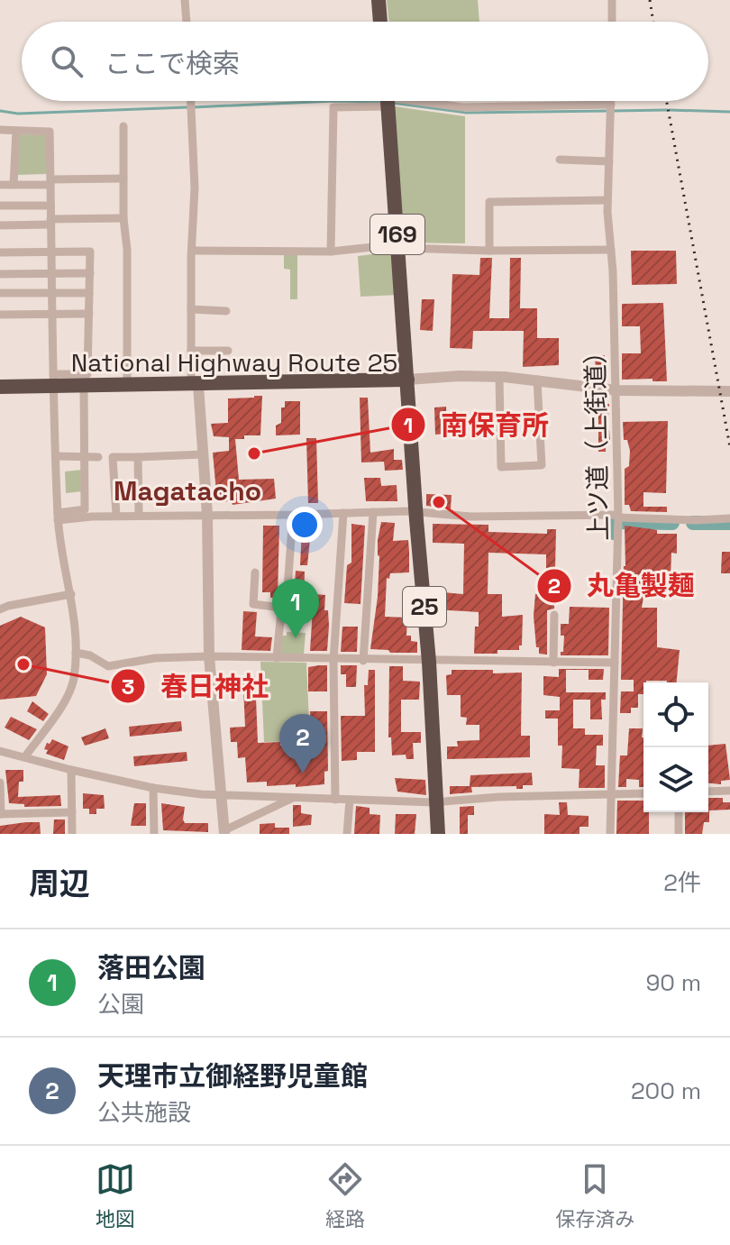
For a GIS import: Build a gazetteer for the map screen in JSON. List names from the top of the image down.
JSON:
{
  "streets": {
    "highway": ["169", "National Highway Route 25", "25"],
    "street": ["上ツ道（上街道）"]
  },
  "crossings": [
    ["169", "National Highway Route 25"]
  ],
  "districts": ["Magatacho"],
  "places": ["南保育所", "丸亀製麺", "春日神社"],
  "page": {
    "search": "ここで検索",
    "pins": ["1", "2"],
    "heading": ["周辺", "2件"],
    "list": [
      {
        "mark": "1",
        "name": "落田公園",
        "note": "公園",
        "value": "90 m"
      },
      {
        "mark": "2",
        "name": "天理市立御経野児童館",
        "note": "公共施設",
        "value": "200 m"
      }
    ],
    "nav": ["地図", "経路", "保存済み"]
  }
}
